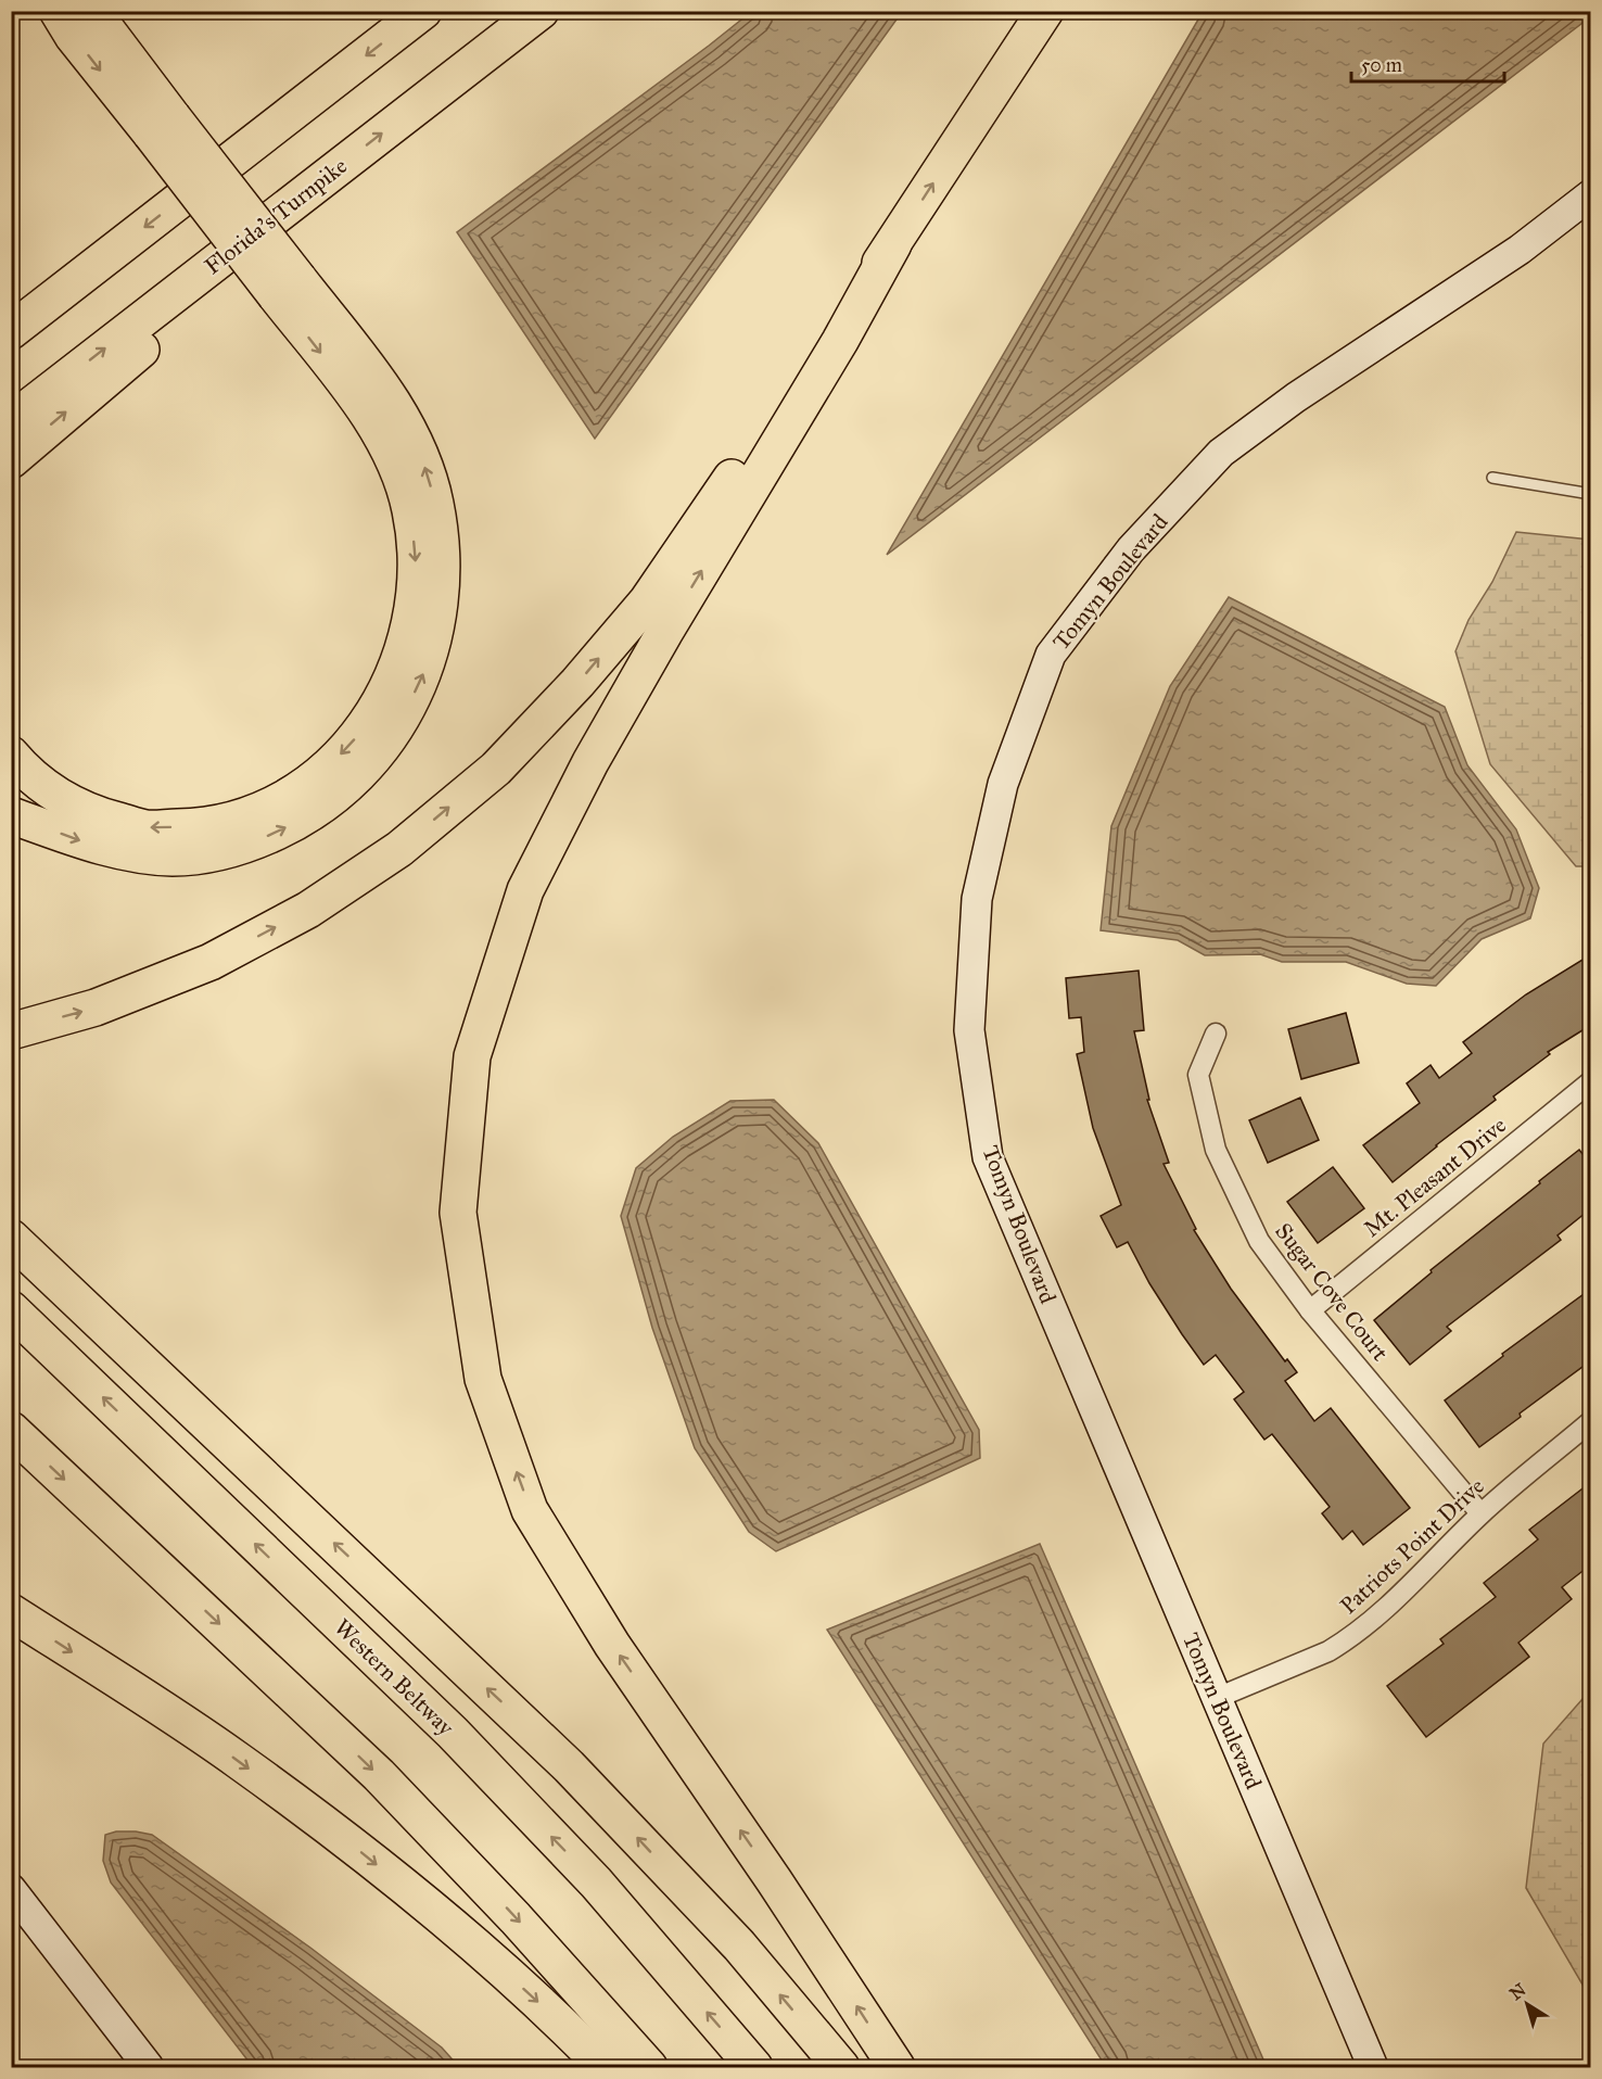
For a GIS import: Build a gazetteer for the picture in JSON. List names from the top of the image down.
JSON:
{
  "streets": {
    "highway": ["Florida's Turnpike", "Western Beltway"],
    "street": [
      "Tomyn Boulevard",
      "Mt. Pleasant Drive",
      "Sugar Cove Court",
      "Patriots Point Drive"
    ]
  },
  "crossings": [
    ["Tomyn Boulevard", "Patriots Point Drive"],
    ["Mt. Pleasant Drive", "Sugar Cove Court"],
    ["Sugar Cove Court", "Patriots Point Drive"]
  ],
  "scale_bar": "50 m",
  "north": "top left"
}
